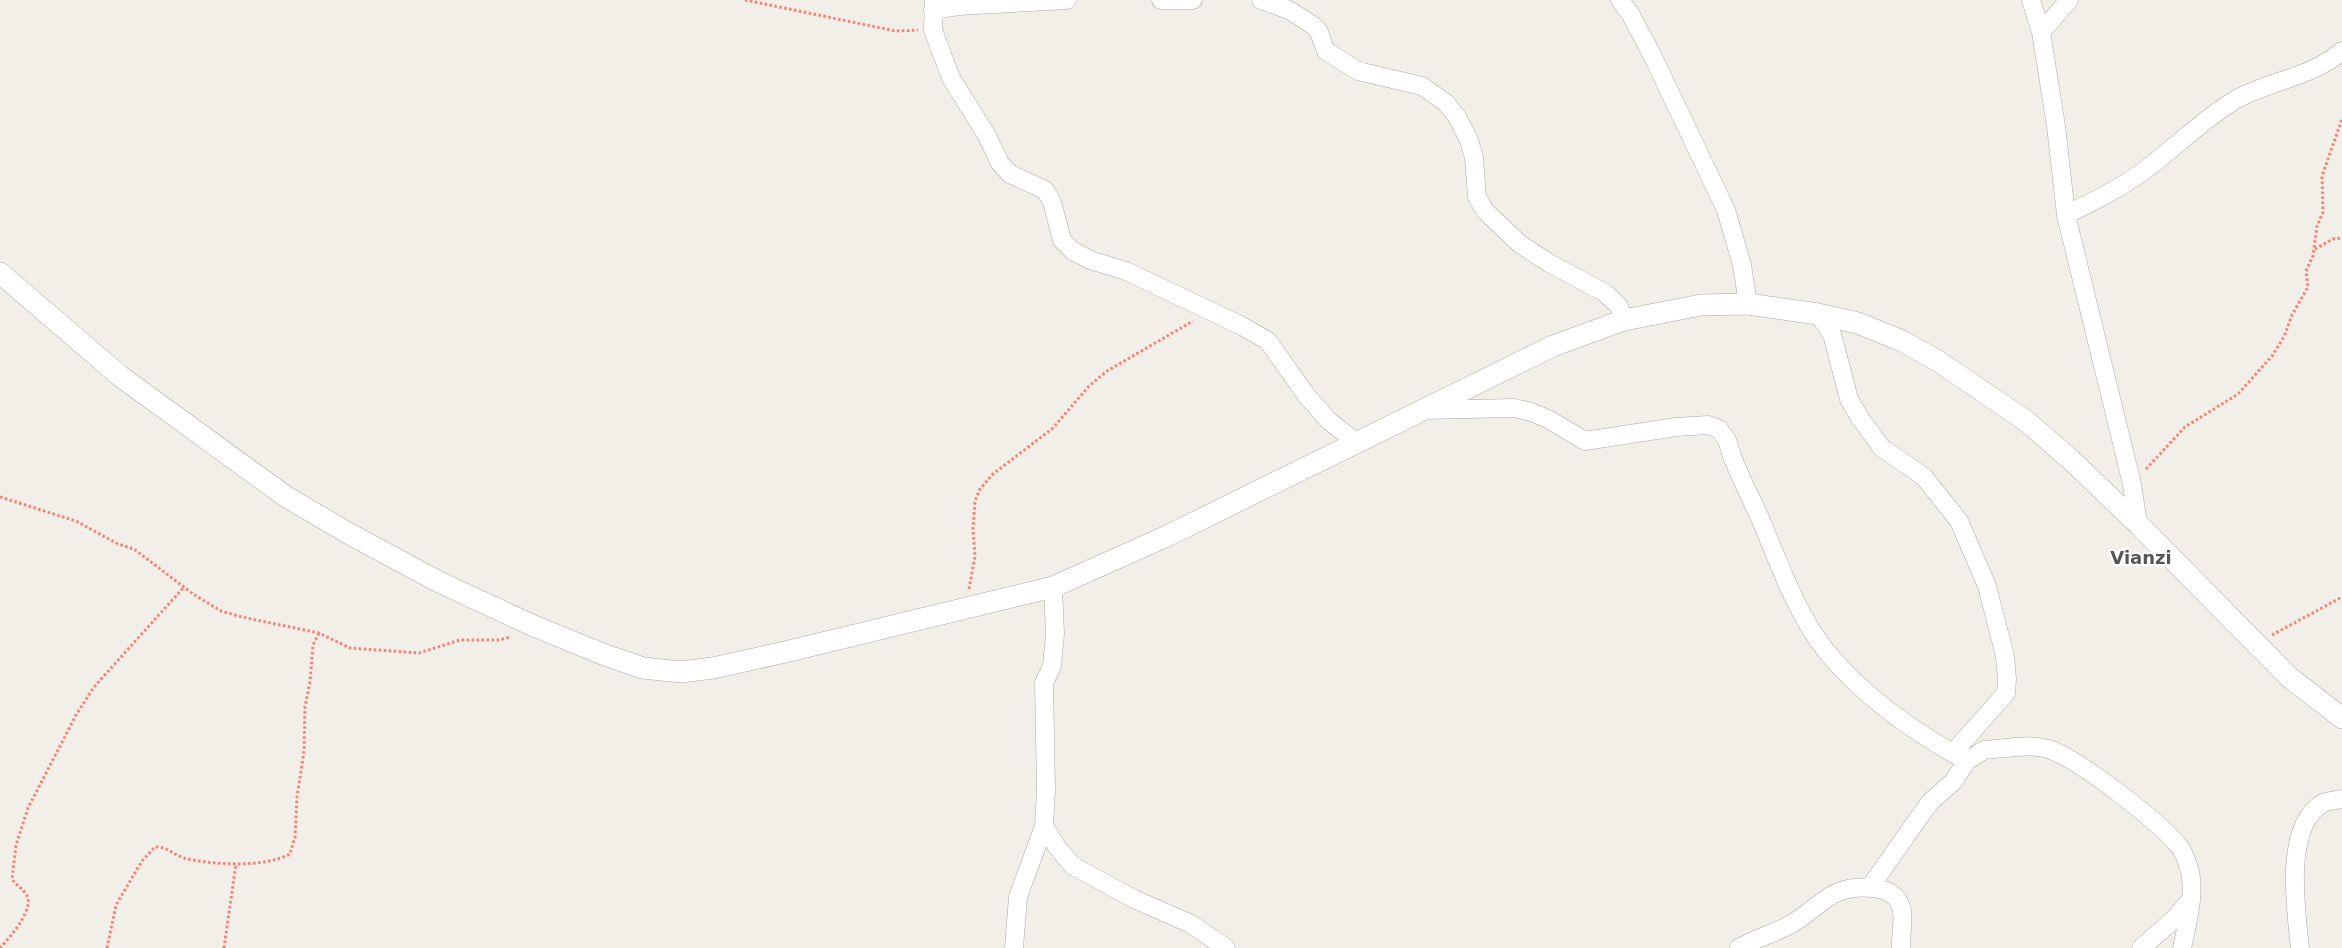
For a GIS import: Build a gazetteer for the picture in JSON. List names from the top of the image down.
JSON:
{
  "districts": ["Vianzi"]
}
